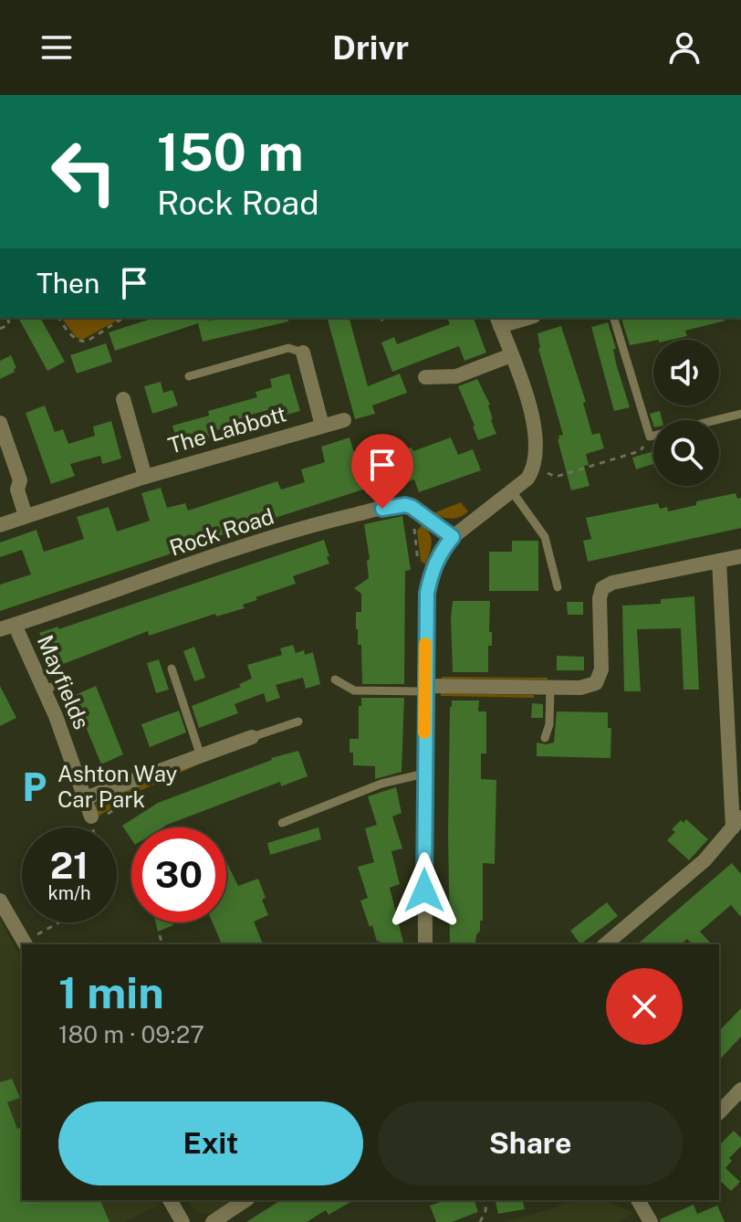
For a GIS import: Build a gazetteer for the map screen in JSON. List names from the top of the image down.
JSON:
{
  "streets": {
    "street": ["The Labbott", "Rock Road", "Mayfields"]
  },
  "crossings": [
    ["Rock Road", "Mayfields"]
  ],
  "places": {
    "parking": ["Ashton Way Car Park"]
  },
  "page": {
    "header": "Drivr",
    "turn": ["150 m", "Rock Road"],
    "then": "Then",
    "speed": "21 km/h",
    "limit": "30",
    "heading": ["1 min", "180 m · 09:27"],
    "buttons": ["Exit", "Share"]
  }
}
